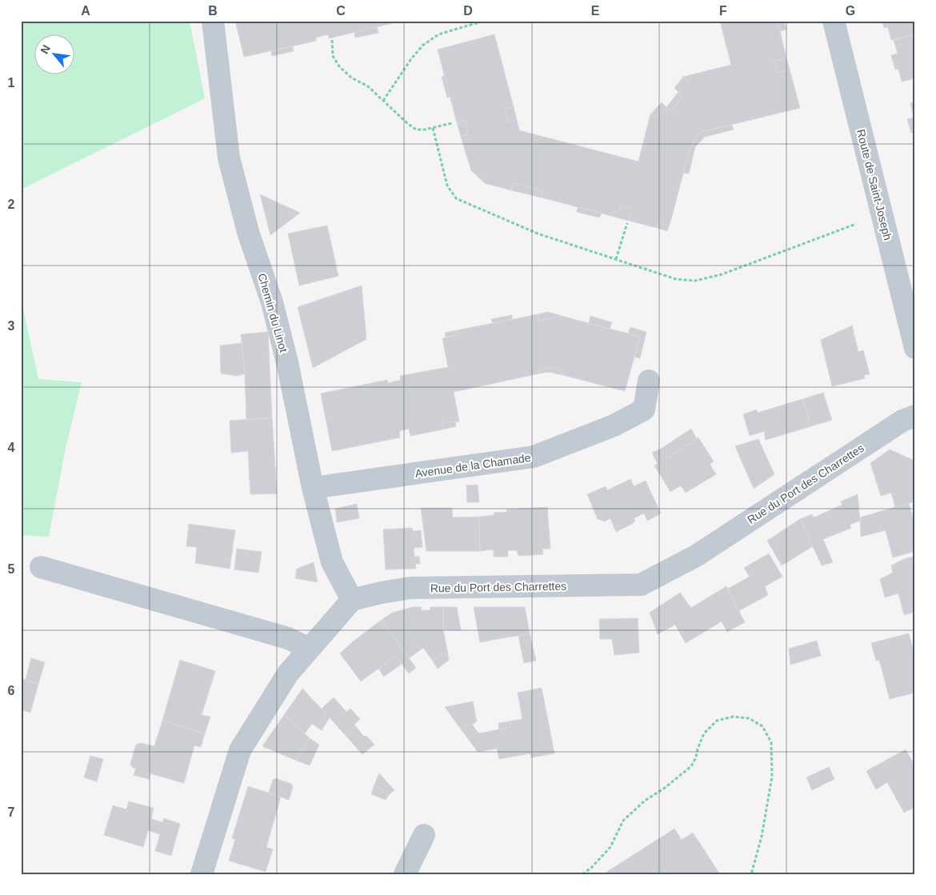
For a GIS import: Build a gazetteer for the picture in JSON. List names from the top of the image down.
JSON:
{
  "streets": {
    "street": [
      "Route de Saint-Joseph",
      "Chemin du Linot",
      "Avenue de la Chamade",
      "Rue du Port des Charrettes"
    ]
  },
  "crossings": [
    ["Chemin du Linot", "Avenue de la Chamade"],
    ["Chemin du Linot", "Rue du Port des Charrettes"]
  ],
  "north": "top left",
  "grid": {
    "columns": [
      "A",
      "B",
      "C",
      "D",
      "E",
      "F",
      "G"
    ],
    "rows": [
      "1",
      "2",
      "3",
      "4",
      "5",
      "6",
      "7"
    ]
  }
}
